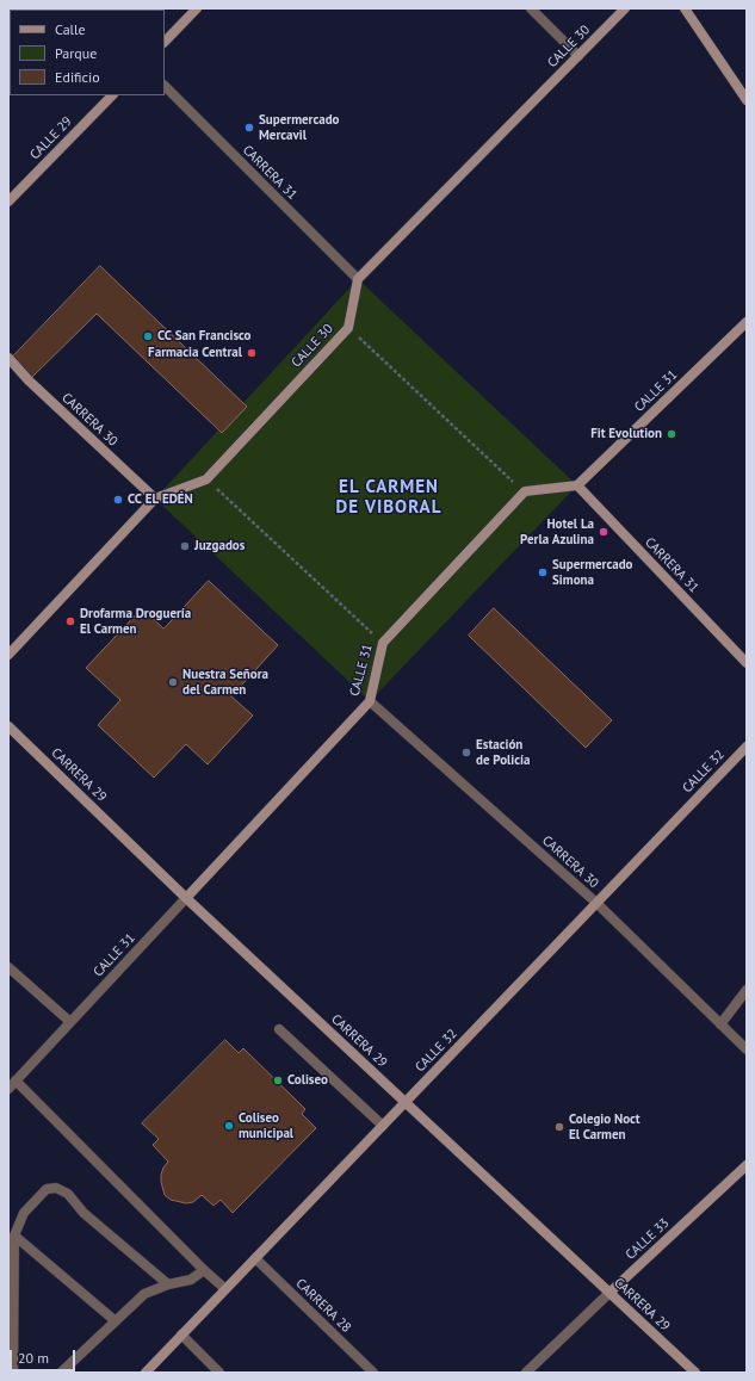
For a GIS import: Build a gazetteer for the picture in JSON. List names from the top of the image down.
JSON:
{
  "streets": {
    "main road": [
      "CALLE 30",
      "CALLE 29",
      "CARRERA 31",
      "CALLE 31",
      "CARRERA 30",
      "CALLE 32",
      "CARRERA 29",
      "CALLE 33"
    ],
    "street": ["CARRERA 28"]
  },
  "crossings": [
    ["CALLE 30", "CARRERA 31"],
    ["CALLE 30", "CARRERA 30"],
    ["CARRERA 31", "CALLE 31"],
    ["CALLE 31", "CARRERA 30"],
    ["CALLE 31", "CARRERA 29"],
    ["CARRERA 30", "CALLE 32"],
    ["CALLE 32", "CARRERA 29"],
    ["CALLE 32", "CARRERA 28"],
    ["CARRERA 29", "CALLE 33"]
  ],
  "districts": ["EL CARMEN DE VIBORAL"],
  "places": [
    "Supermercado Mercavil",
    "CC San Francisco",
    "Farmacia Central",
    "Fit Evolution",
    "CC EL EDÉN",
    "Hotel La Perla Azulina",
    "Juzgados",
    "Supermercado Simona",
    "Drofarma Droguería El Carmen",
    "Nuestra Señora del Carmen",
    "Estación de Policía",
    "Coliseo",
    "Coliseo municipal",
    "Colegio Noct El Carmen"
  ],
  "legend": ["Calle", "Parque", "Edificio"],
  "scale_bar": "20 m"
}
